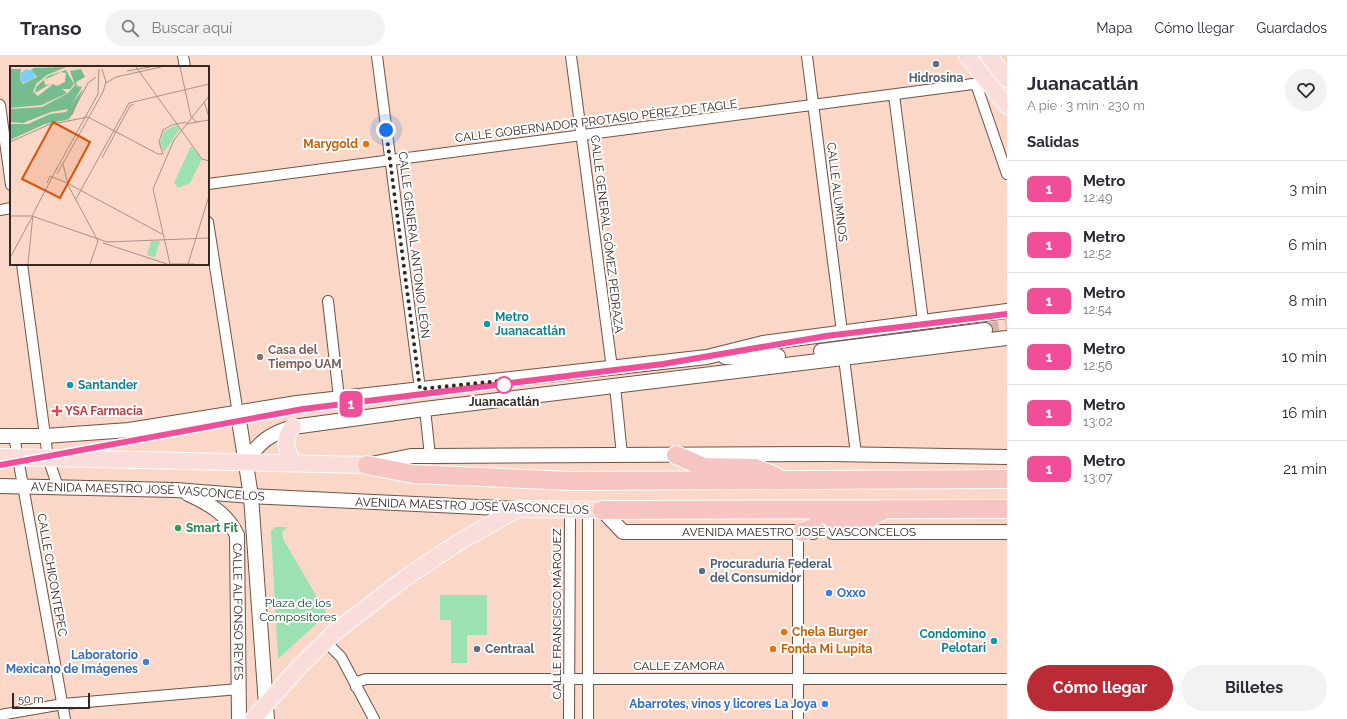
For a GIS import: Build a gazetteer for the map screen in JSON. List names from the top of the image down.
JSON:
{
  "streets": {
    "main road": ["AVENIDA MAESTRO JOSÉ VASCONCELOS", "CALLE ALFONSO REYES"],
    "street": [
      "CALLE GOBERNADOR PROTASIO PÉREZ DE TAGLE",
      "CALLE ALUMNOS",
      "CALLE GENERAL GÓMEZ PEDRAZA",
      "CALLE GENERAL ANTONIO LEÓN",
      "CALLE CHICONTEPEC",
      "CALLE FRANCISCO MÁRQUEZ",
      "CALLE ZAMORA"
    ]
  },
  "crossings": [
    ["CALLE GOBERNADOR PROTASIO PÉREZ DE TAGLE", "CALLE ALUMNOS"],
    ["CALLE GOBERNADOR PROTASIO PÉREZ DE TAGLE", "CALLE GENERAL GÓMEZ PEDRAZA"],
    ["CALLE GOBERNADOR PROTASIO PÉREZ DE TAGLE", "CALLE GENERAL ANTONIO LEÓN"],
    ["AVENIDA MAESTRO JOSÉ VASCONCELOS", "CALLE CHICONTEPEC"],
    ["AVENIDA MAESTRO JOSÉ VASCONCELOS", "CALLE ALFONSO REYES"],
    ["AVENIDA MAESTRO JOSÉ VASCONCELOS", "CALLE FRANCISCO MÁRQUEZ"],
    ["CALLE FRANCISCO MÁRQUEZ", "CALLE ZAMORA"]
  ],
  "parks": ["Plaza de los Compositores"],
  "places": {
    "other": [
      "Hidrosina",
      "Marygold",
      "Metro Juanacatlán",
      "Casa del Tiempo UAM",
      "Santander",
      "Juanacatlán",
      "Smart Fit",
      "Procuraduría Federal del Consumidor",
      "Oxxo",
      "Chela Burger",
      "Condomino Pelotari",
      "Centraal",
      "Fonda Mi Lupita",
      "Laboratorio Mexicano de Imágenes",
      "Abarrotes, vinos y licores La Joya"
    ],
    "health": ["YSA Farmacia"]
  },
  "lines": ["metro line 1"],
  "scale_bar": "50 m",
  "page": {
    "header": "Transo",
    "search": "Buscar aquí",
    "nav": ["Mapa", "Cómo llegar", "Guardados"],
    "on_map": "1",
    "heading": [
      ["Juanacatlán", "A pie · 3 min · 230 m"],
      "Salidas"
    ],
    "list": [
      {
        "mark": "1",
        "name": "Metro",
        "note": "12:49",
        "value": "3 min"
      },
      {
        "mark": "1",
        "name": "Metro",
        "note": "12:52",
        "value": "6 min"
      },
      {
        "mark": "1",
        "name": "Metro",
        "note": "12:54",
        "value": "8 min"
      },
      {
        "mark": "1",
        "name": "Metro",
        "note": "12:56",
        "value": "10 min"
      },
      {
        "mark": "1",
        "name": "Metro",
        "note": "13:02",
        "value": "16 min"
      },
      {
        "mark": "1",
        "name": "Metro",
        "note": "13:07",
        "value": "21 min"
      }
    ],
    "buttons": ["Cómo llegar", "Billetes"],
    "scale": "50 m"
  }
}
